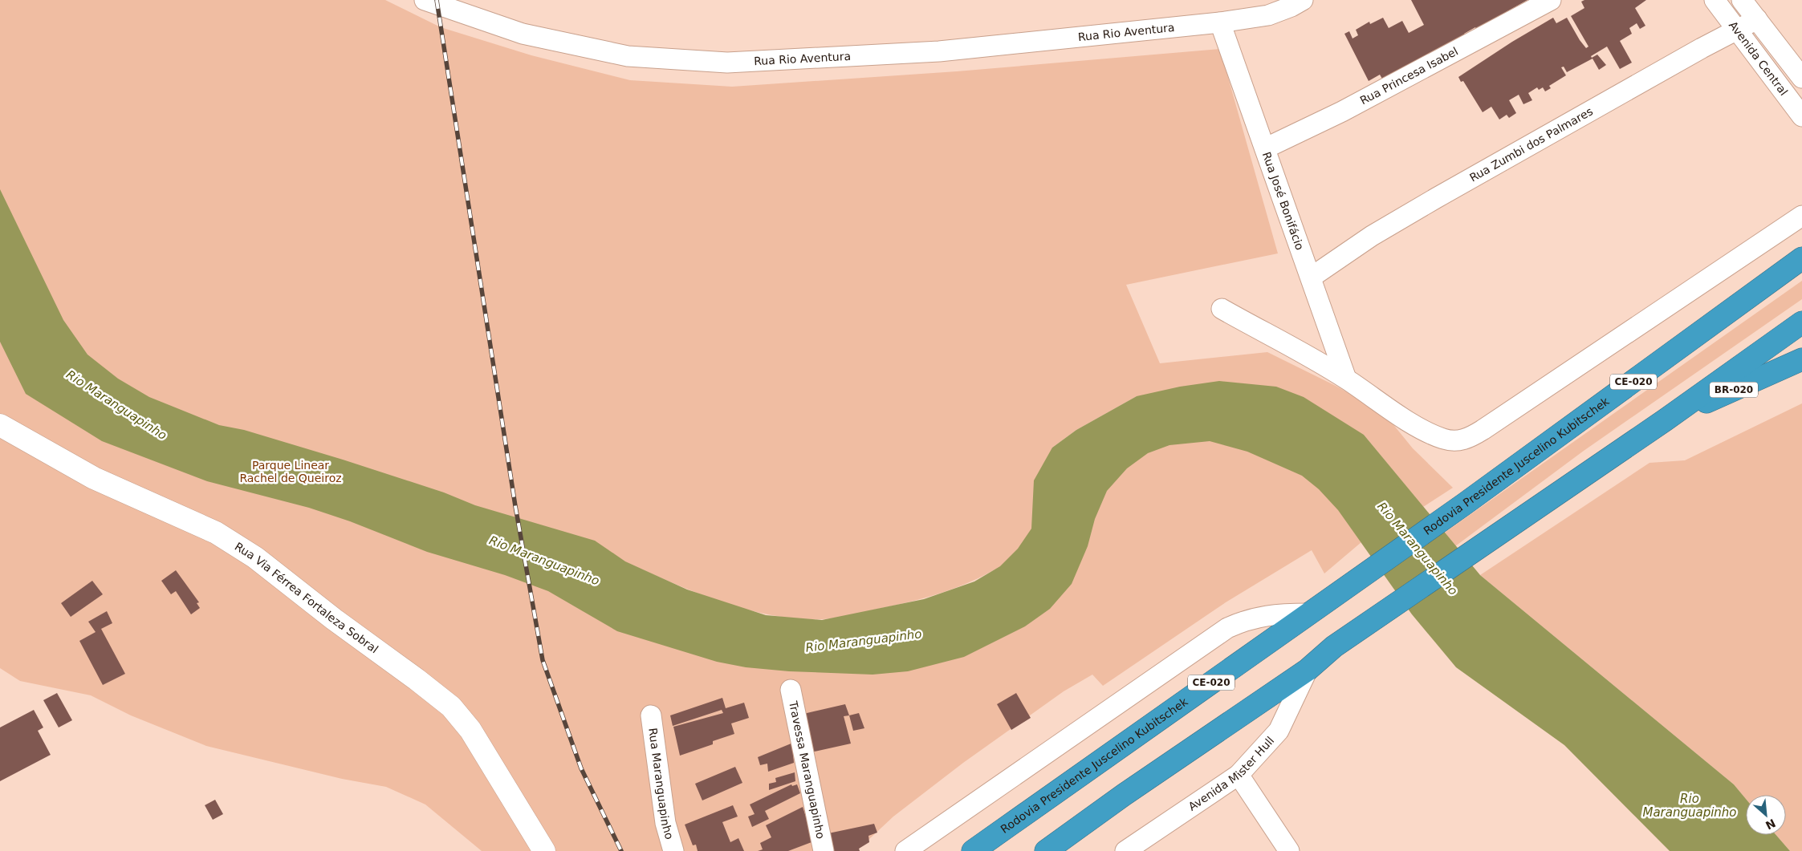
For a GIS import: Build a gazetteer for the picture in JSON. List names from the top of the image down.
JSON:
{
  "streets": {
    "highway": ["CE-020", "BR-020", "Rodovia Presidente Juscelino Kubitschek"],
    "main road": ["Rua Via Férrea Fortaleza Sobral"],
    "street": [
      "Rua Rio Aventura",
      "Avenida Central",
      "Rua Princesa Isabel",
      "Rua Zumbi dos Palmares",
      "Rua José Bonifácio",
      "Travessa Maranguapinho",
      "Avenida Mister Hull",
      "Rua Maranguapinho"
    ]
  },
  "crossings": [
    ["Rua Rio Aventura", "Rua José Bonifácio"],
    ["Avenida Central", "Rua Zumbi dos Palmares"],
    ["Rua Princesa Isabel", "Rua José Bonifácio"],
    ["Rua Zumbi dos Palmares", "Rua José Bonifácio"]
  ],
  "water": ["Rio Maranguapinho"],
  "parks": ["Parque Linear Rachel de Queiroz"],
  "north": "bottom right"
}
